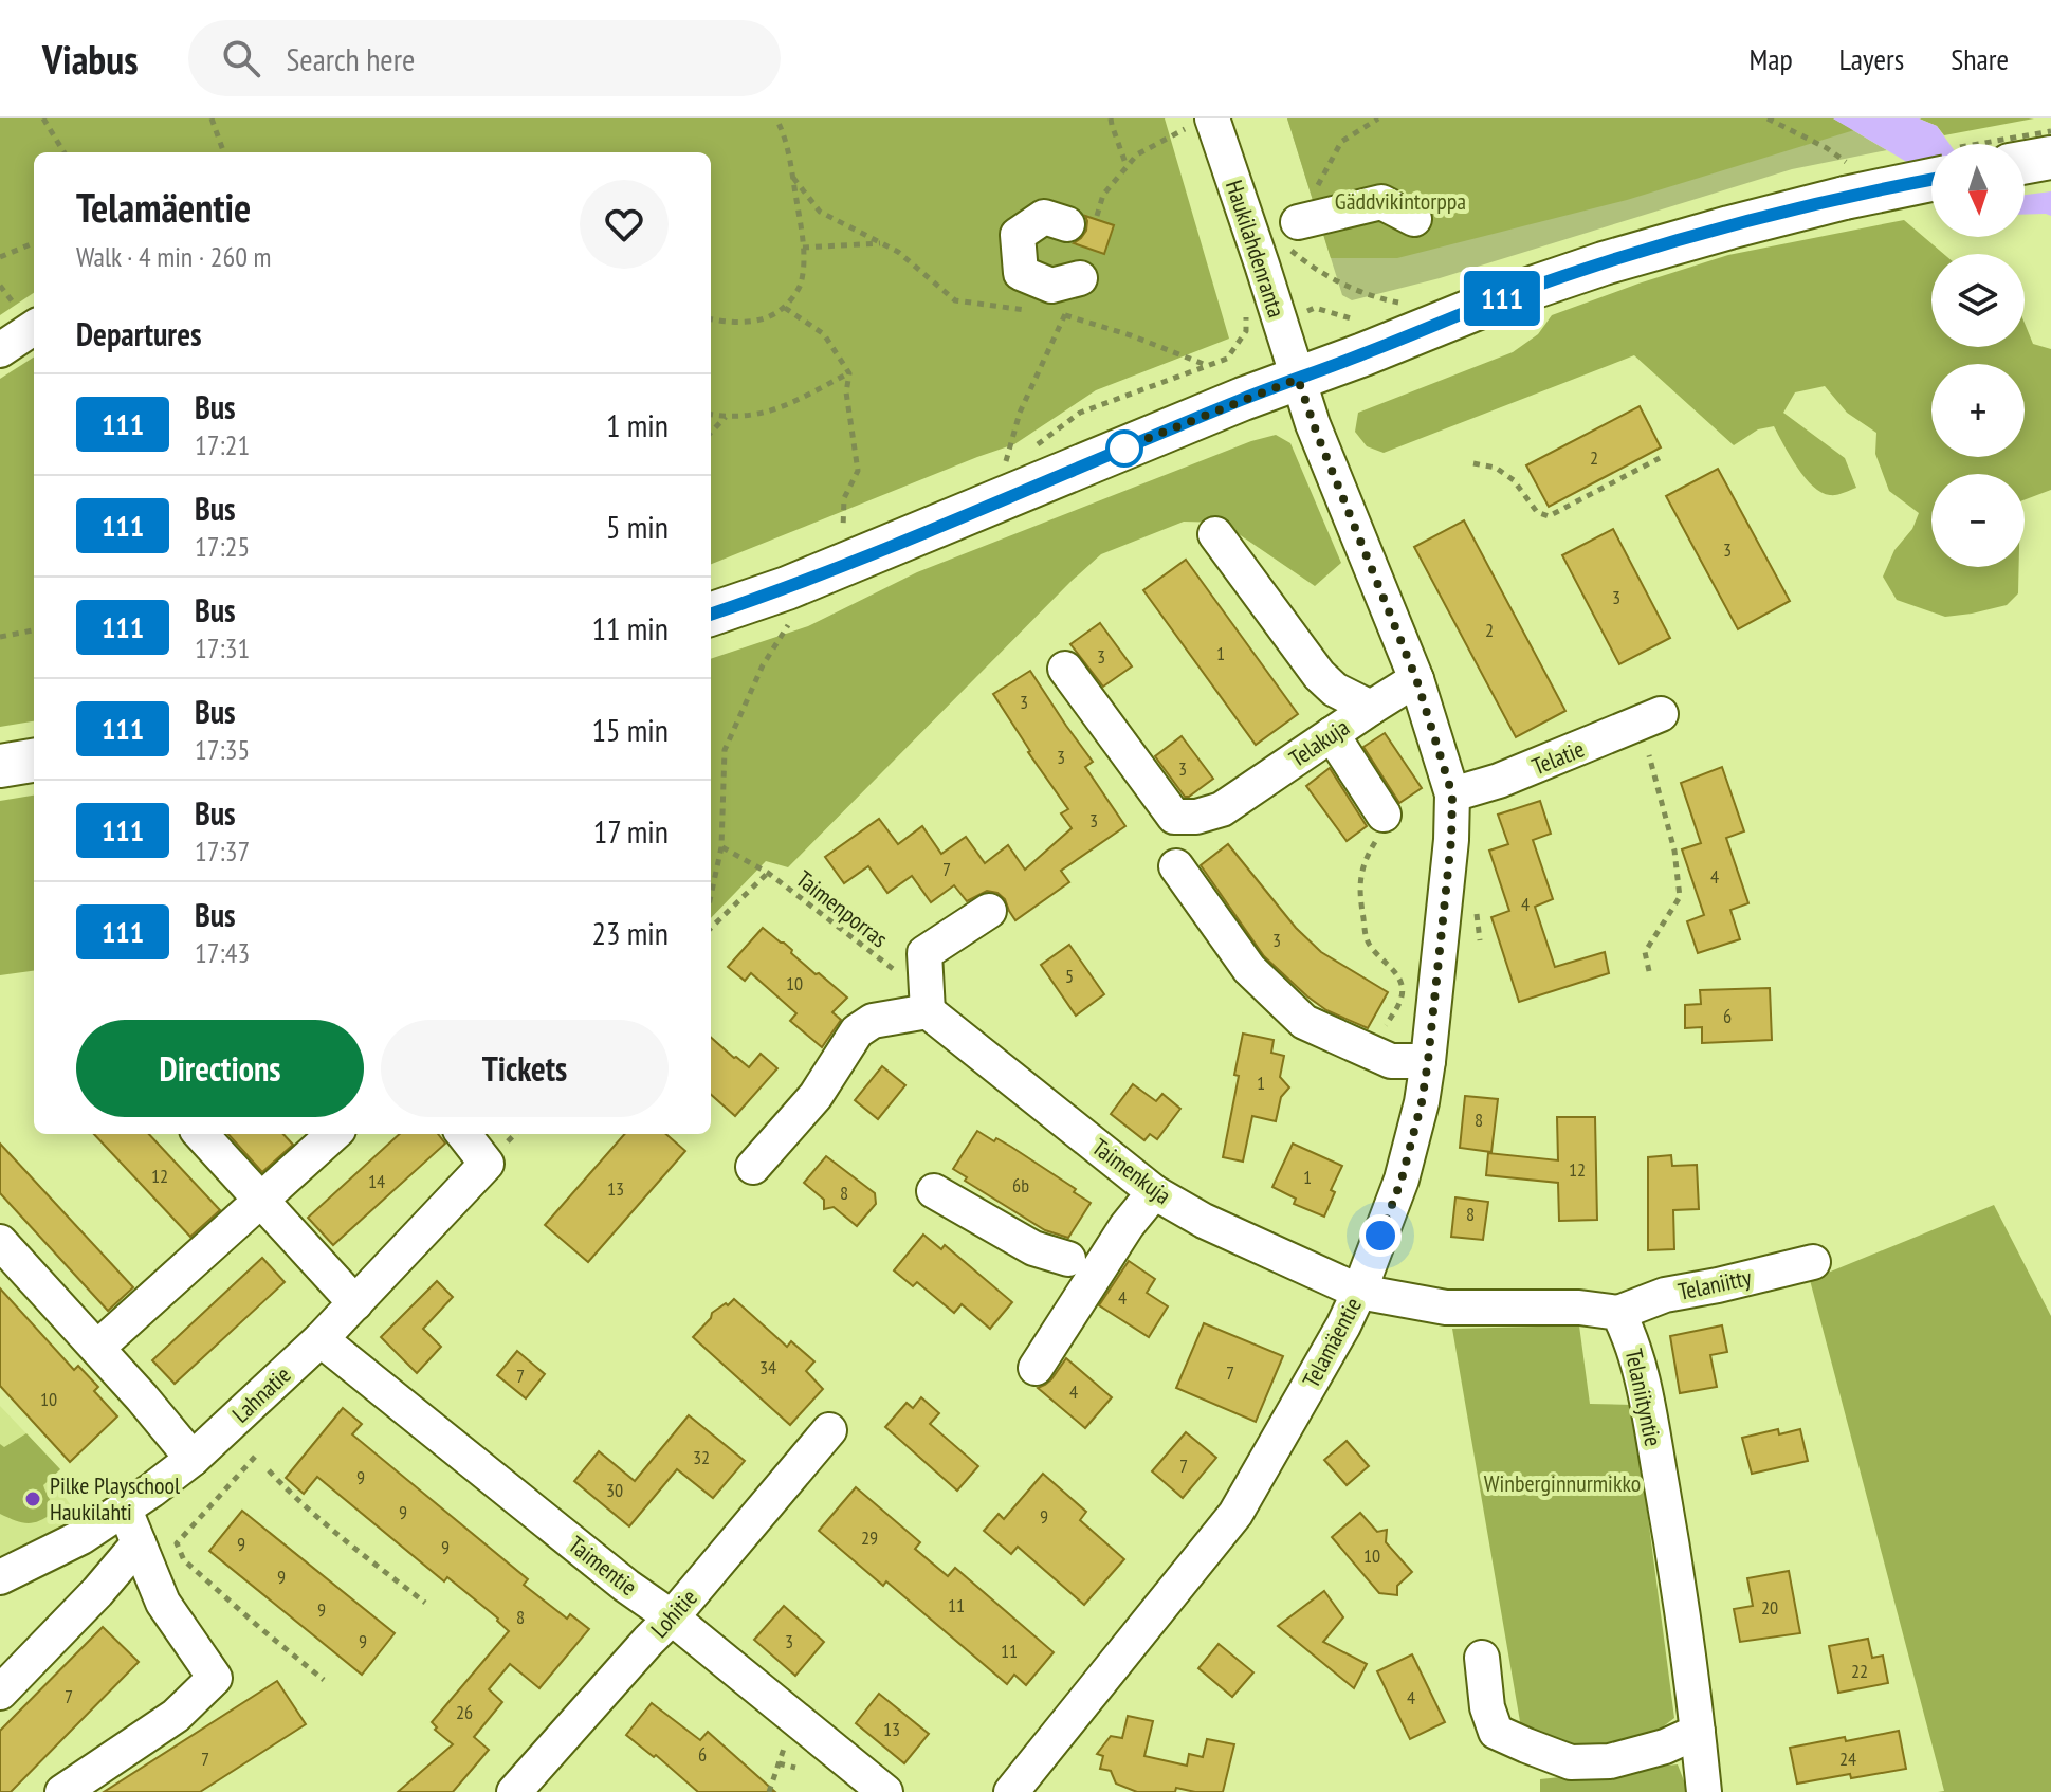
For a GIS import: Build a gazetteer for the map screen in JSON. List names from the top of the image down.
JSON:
{
  "streets": {
    "street": [
      "Haukilahdenranta",
      "Telakuja",
      "Telatie",
      "Taimenkuja",
      "Telaniitty",
      "Telamäentie",
      "Lahnatie",
      "Telaniityntie",
      "Taimentie",
      "Lohitie"
    ],
    "path": ["Taimenporras"]
  },
  "crossings": [
    ["Haukilahdenranta", "Telamäentie"],
    ["Telakuja", "Telamäentie"],
    ["Telatie", "Telamäentie"],
    ["Taimenporras", "Taimenkuja"],
    ["Taimenkuja", "Telamäentie"],
    ["Telaniitty", "Telaniityntie"],
    ["Lahnatie", "Taimentie"],
    ["Taimentie", "Lohitie"]
  ],
  "parks": ["Gäddvikintorppa", "Winberginnurmikko"],
  "places": ["Pilke Playschool Haukilahti"],
  "lines": ["bus line 111"],
  "house_numbers": [
    "2",
    "3",
    "3",
    "2",
    "1",
    "3",
    "3",
    "3",
    "3",
    "3",
    "7",
    "4",
    "4",
    "3",
    "5",
    "10",
    "6",
    "1",
    "8",
    "12",
    "12",
    "1",
    "14",
    "6b",
    "13",
    "8",
    "8",
    "4",
    "34",
    "7",
    "7",
    "4",
    "10",
    "32",
    "7",
    "9",
    "30",
    "9",
    "9",
    "29",
    "9",
    "9",
    "10",
    "9",
    "11",
    "20",
    "9",
    "8",
    "9",
    "3",
    "11",
    "22",
    "7",
    "4",
    "26",
    "13",
    "6",
    "7",
    "24"
  ],
  "north": "bottom",
  "page": {
    "header": "Viabus",
    "search": "Search here",
    "nav": ["Map", "Layers", "Share"],
    "on_map": "111",
    "map_buttons": ["+", "−"],
    "heading": [
      ["Telamäentie", "Walk · 4 min · 260 m"],
      "Departures"
    ],
    "list": [
      {
        "mark": "111",
        "name": "Bus",
        "note": "17:21",
        "value": "1 min"
      },
      {
        "mark": "111",
        "name": "Bus",
        "note": "17:25",
        "value": "5 min"
      },
      {
        "mark": "111",
        "name": "Bus",
        "note": "17:31",
        "value": "11 min"
      },
      {
        "mark": "111",
        "name": "Bus",
        "note": "17:35",
        "value": "15 min"
      },
      {
        "mark": "111",
        "name": "Bus",
        "note": "17:37",
        "value": "17 min"
      },
      {
        "mark": "111",
        "name": "Bus",
        "note": "17:43",
        "value": "23 min"
      }
    ],
    "buttons": ["Directions", "Tickets"]
  }
}
